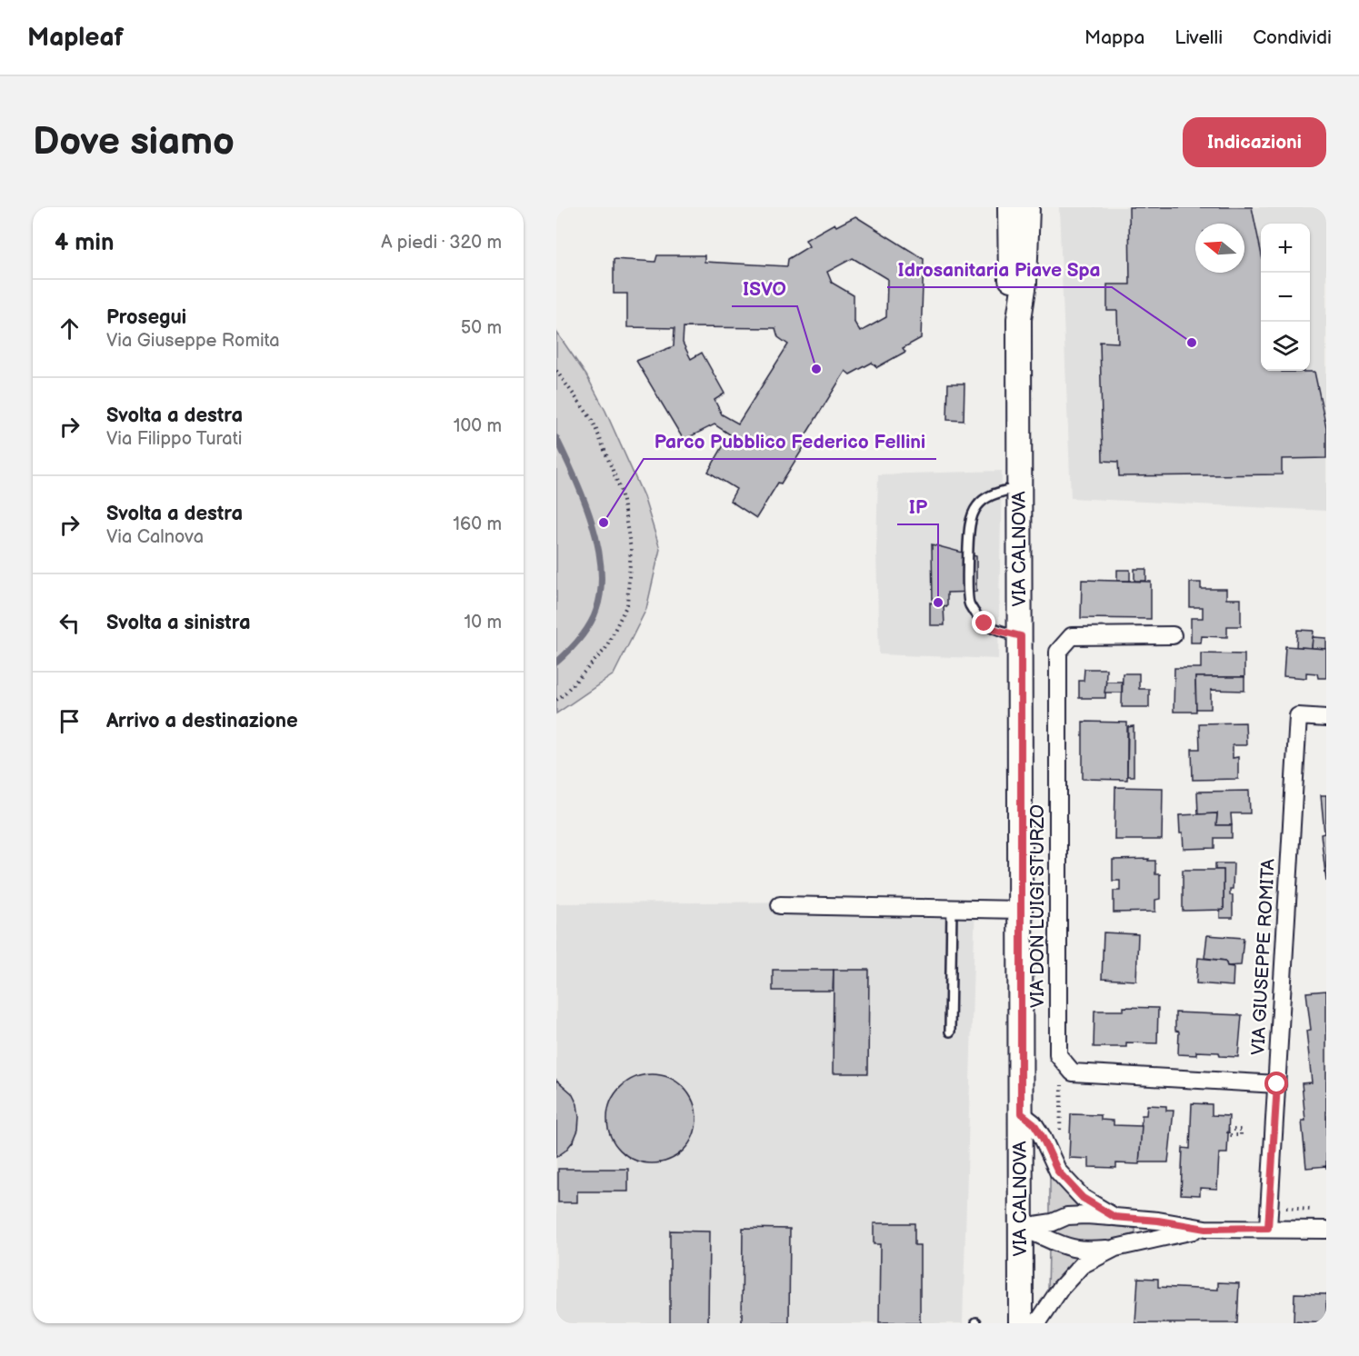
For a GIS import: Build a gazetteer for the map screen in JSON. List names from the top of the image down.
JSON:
{
  "streets": {
    "main road": ["VIA CALNOVA"],
    "street": ["VIA DON LUIGI STURZO", "VIA GIUSEPPE ROMITA"]
  },
  "crossings": [
    ["VIA DON LUIGI STURZO", "VIA GIUSEPPE ROMITA"]
  ],
  "places": [
    "Idrosanitaria Piave Spa",
    "ISVO",
    "Parco Pubblico Federico Fellini",
    "IP"
  ],
  "north": "left",
  "page": {
    "header": "Mapleaf",
    "nav": ["Mappa", "Livelli", "Condividi"],
    "buttons": "Indicazioni",
    "title": "Dove siamo",
    "heading": ["4 min", "A piedi · 320 m"],
    "map_buttons": ["+", "−"],
    "list": [
      ["Prosegui", "Via Giuseppe Romita", "50 m"],
      ["Svolta a destra", "Via Filippo Turati", "100 m"],
      ["Svolta a destra", "Via Calnova", "160 m"],
      ["Svolta a sinistra", "10 m"],
      "Arrivo a destinazione"
    ]
  }
}
